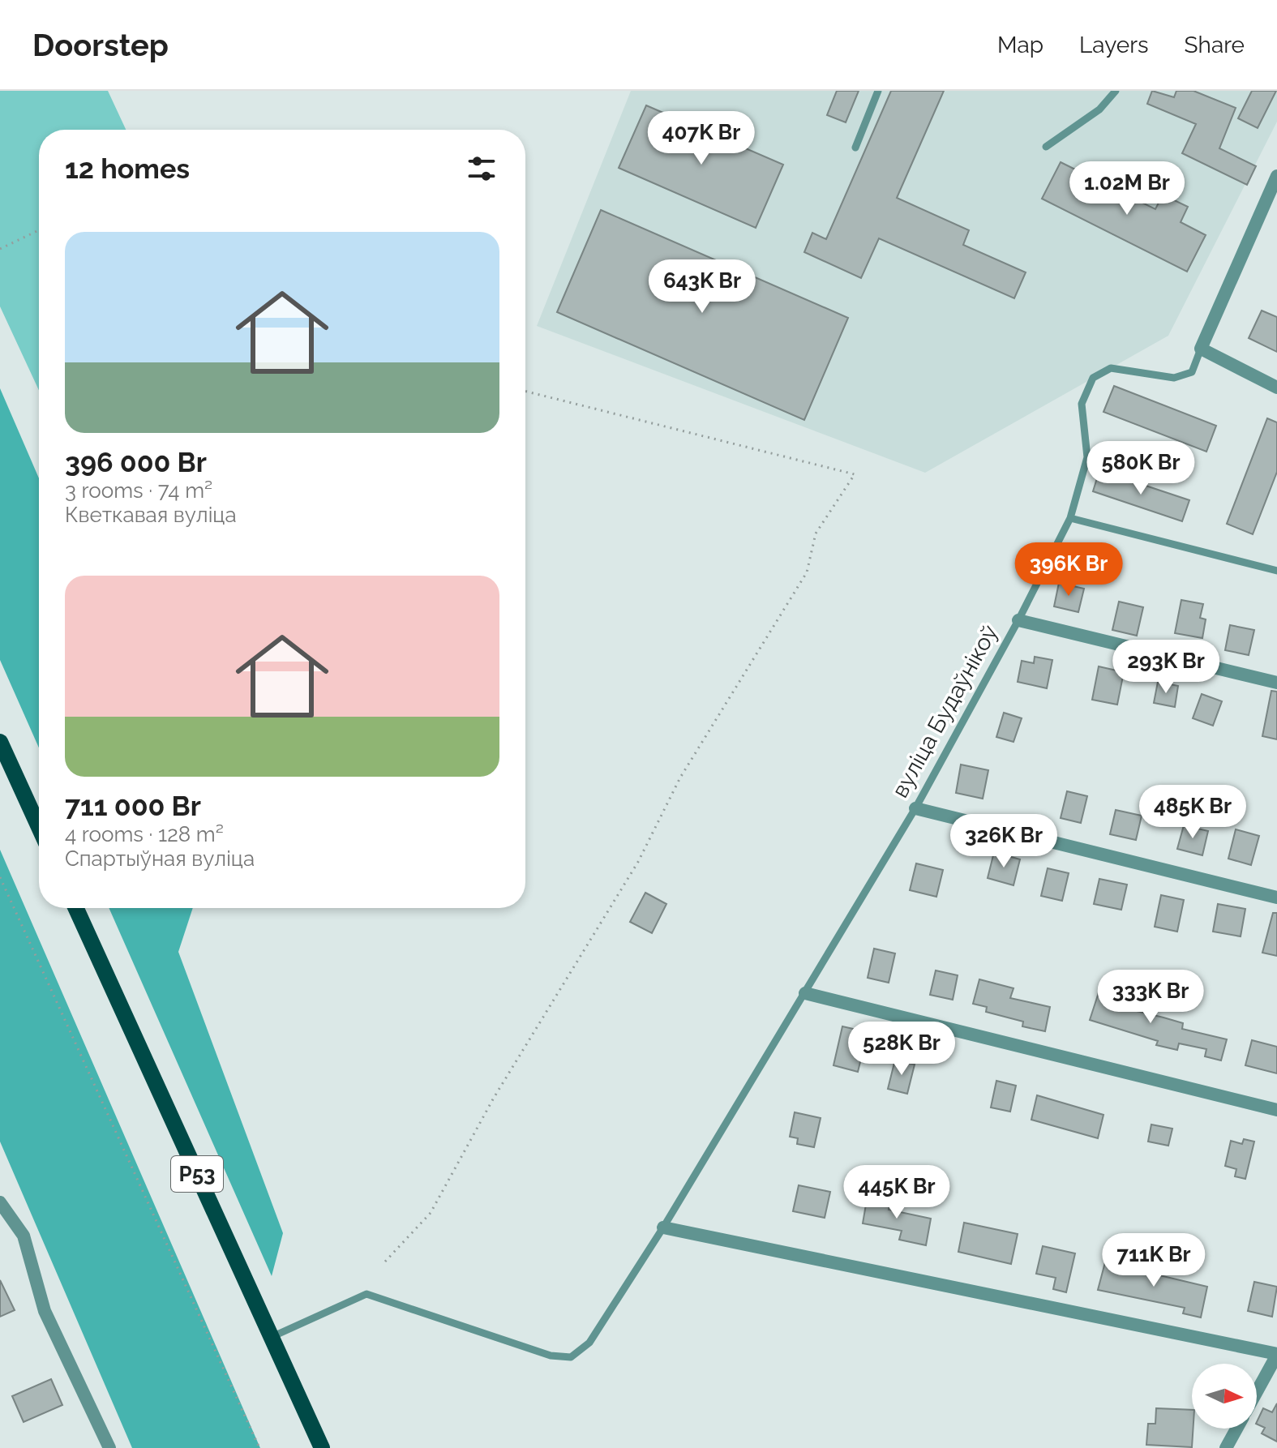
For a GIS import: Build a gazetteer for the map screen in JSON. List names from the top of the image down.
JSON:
{
  "streets": {
    "main road": ["Р53"],
    "lane": ["вуліца Будаўнікоў"]
  },
  "crossings": [
    ["вуліца Будаўнікоў", "Р53"]
  ],
  "north": "right",
  "page": {
    "header": "Doorstep",
    "nav": ["Map", "Layers", "Share"],
    "price": [
      "407K Br",
      "1.02M Br",
      "643K Br",
      "580K Br",
      "396K Br",
      "293K Br",
      "485K Br",
      "326K Br",
      "333K Br",
      "528K Br",
      "445K Br",
      "711K Br"
    ],
    "heading": "12 homes",
    "list": [
      {
        "name": "396 000 Br",
        "note": "3 rooms · 74 m² · Кветкавая вуліца"
      },
      {
        "name": "711 000 Br",
        "note": "4 rooms · 128 m² · Спартыўная вуліца"
      }
    ]
  }
}
